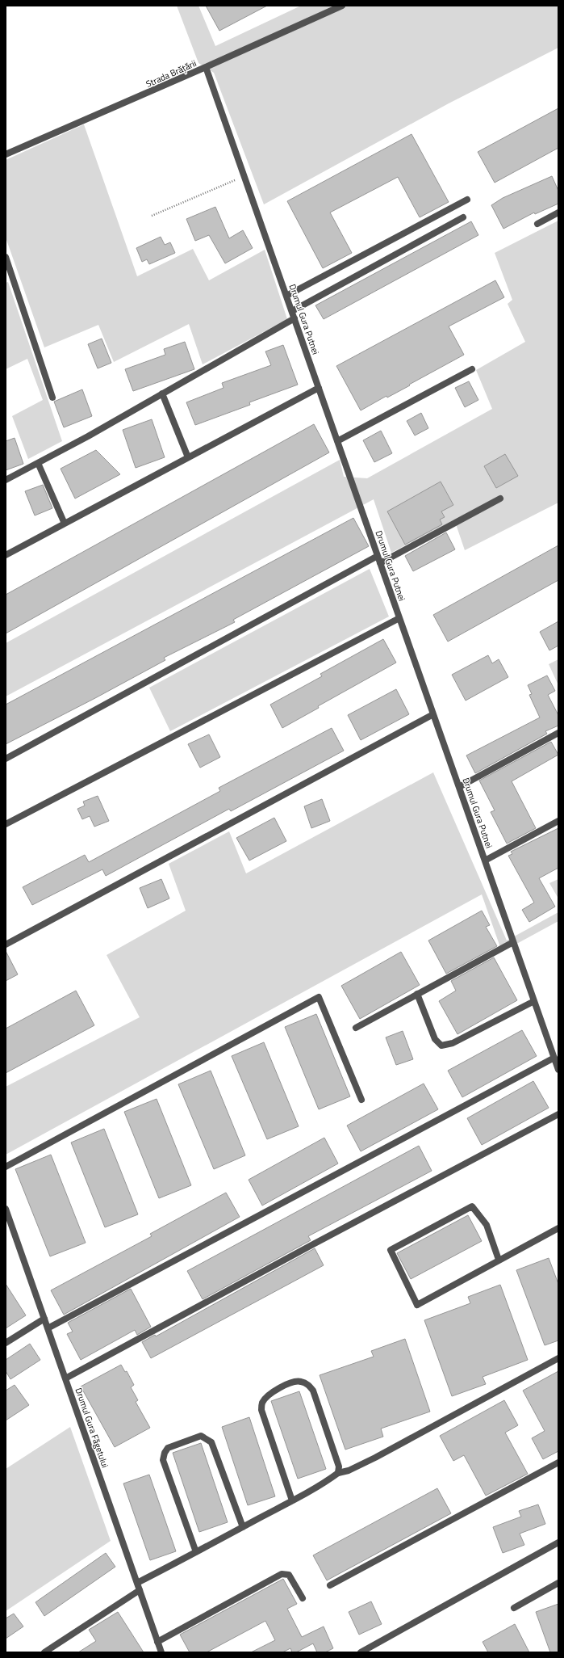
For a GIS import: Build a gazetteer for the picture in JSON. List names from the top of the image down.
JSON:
{
  "streets": {
    "street": ["Strada Brățării", "Drumul Gura Putnei", "Drumul Gura Făgetului"]
  },
  "crossings": [
    ["Strada Brățării", "Drumul Gura Putnei"]
  ]
}
